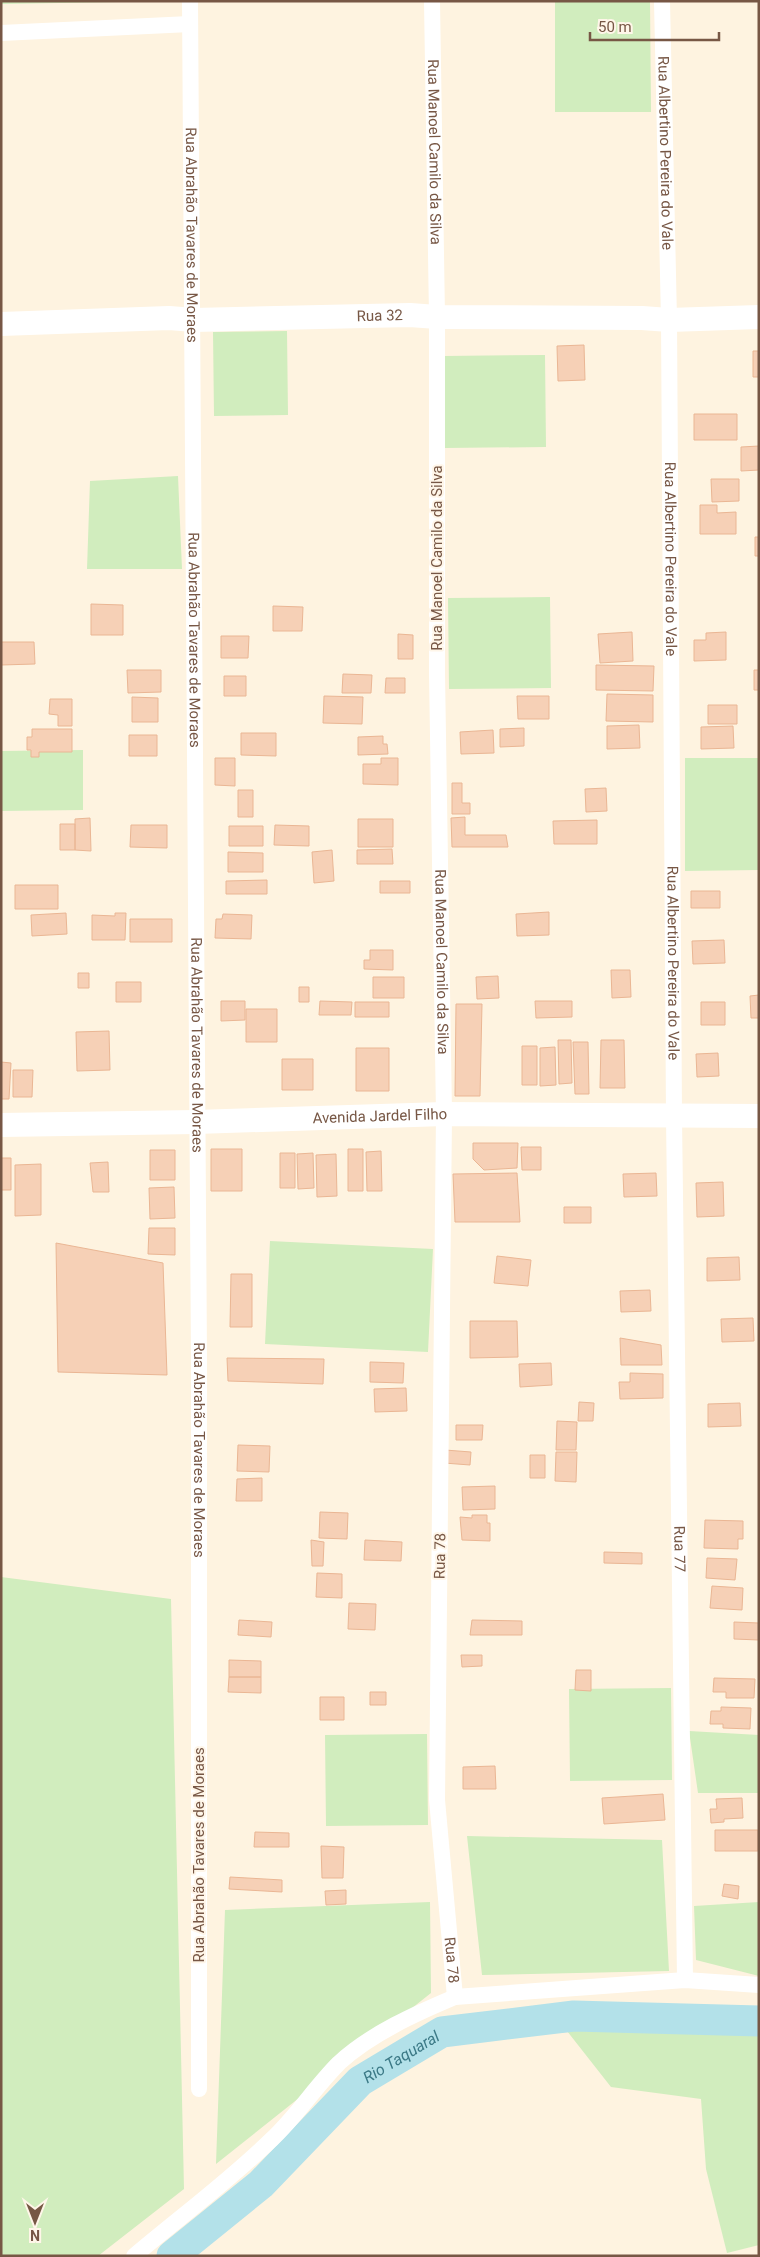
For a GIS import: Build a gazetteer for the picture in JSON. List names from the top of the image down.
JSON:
{
  "streets": {
    "main road": ["Rua 32", "Avenida Jardel Filho"],
    "street": [
      "Rua Manoel Camilo da Silva",
      "Rua Albertino Pereira do Vale",
      "Rua Abrahão Tavares de Moraes",
      "Rua 77",
      "Rua 78"
    ]
  },
  "crossings": [
    ["Rua Manoel Camilo da Silva", "Rua 32"],
    ["Rua Manoel Camilo da Silva", "Avenida Jardel Filho"],
    ["Rua Manoel Camilo da Silva", "Rua 78"],
    ["Rua Albertino Pereira do Vale", "Rua 32"],
    ["Rua Albertino Pereira do Vale", "Avenida Jardel Filho"],
    ["Rua Albertino Pereira do Vale", "Rua 77"],
    ["Rua Abrahão Tavares de Moraes", "Rua 32"],
    ["Rua Abrahão Tavares de Moraes", "Avenida Jardel Filho"],
    ["Avenida Jardel Filho", "Rua 77"],
    ["Avenida Jardel Filho", "Rua 78"]
  ],
  "water": ["Rio Taquaral"],
  "scale_bar": "50 m",
  "north": "bottom"
}
